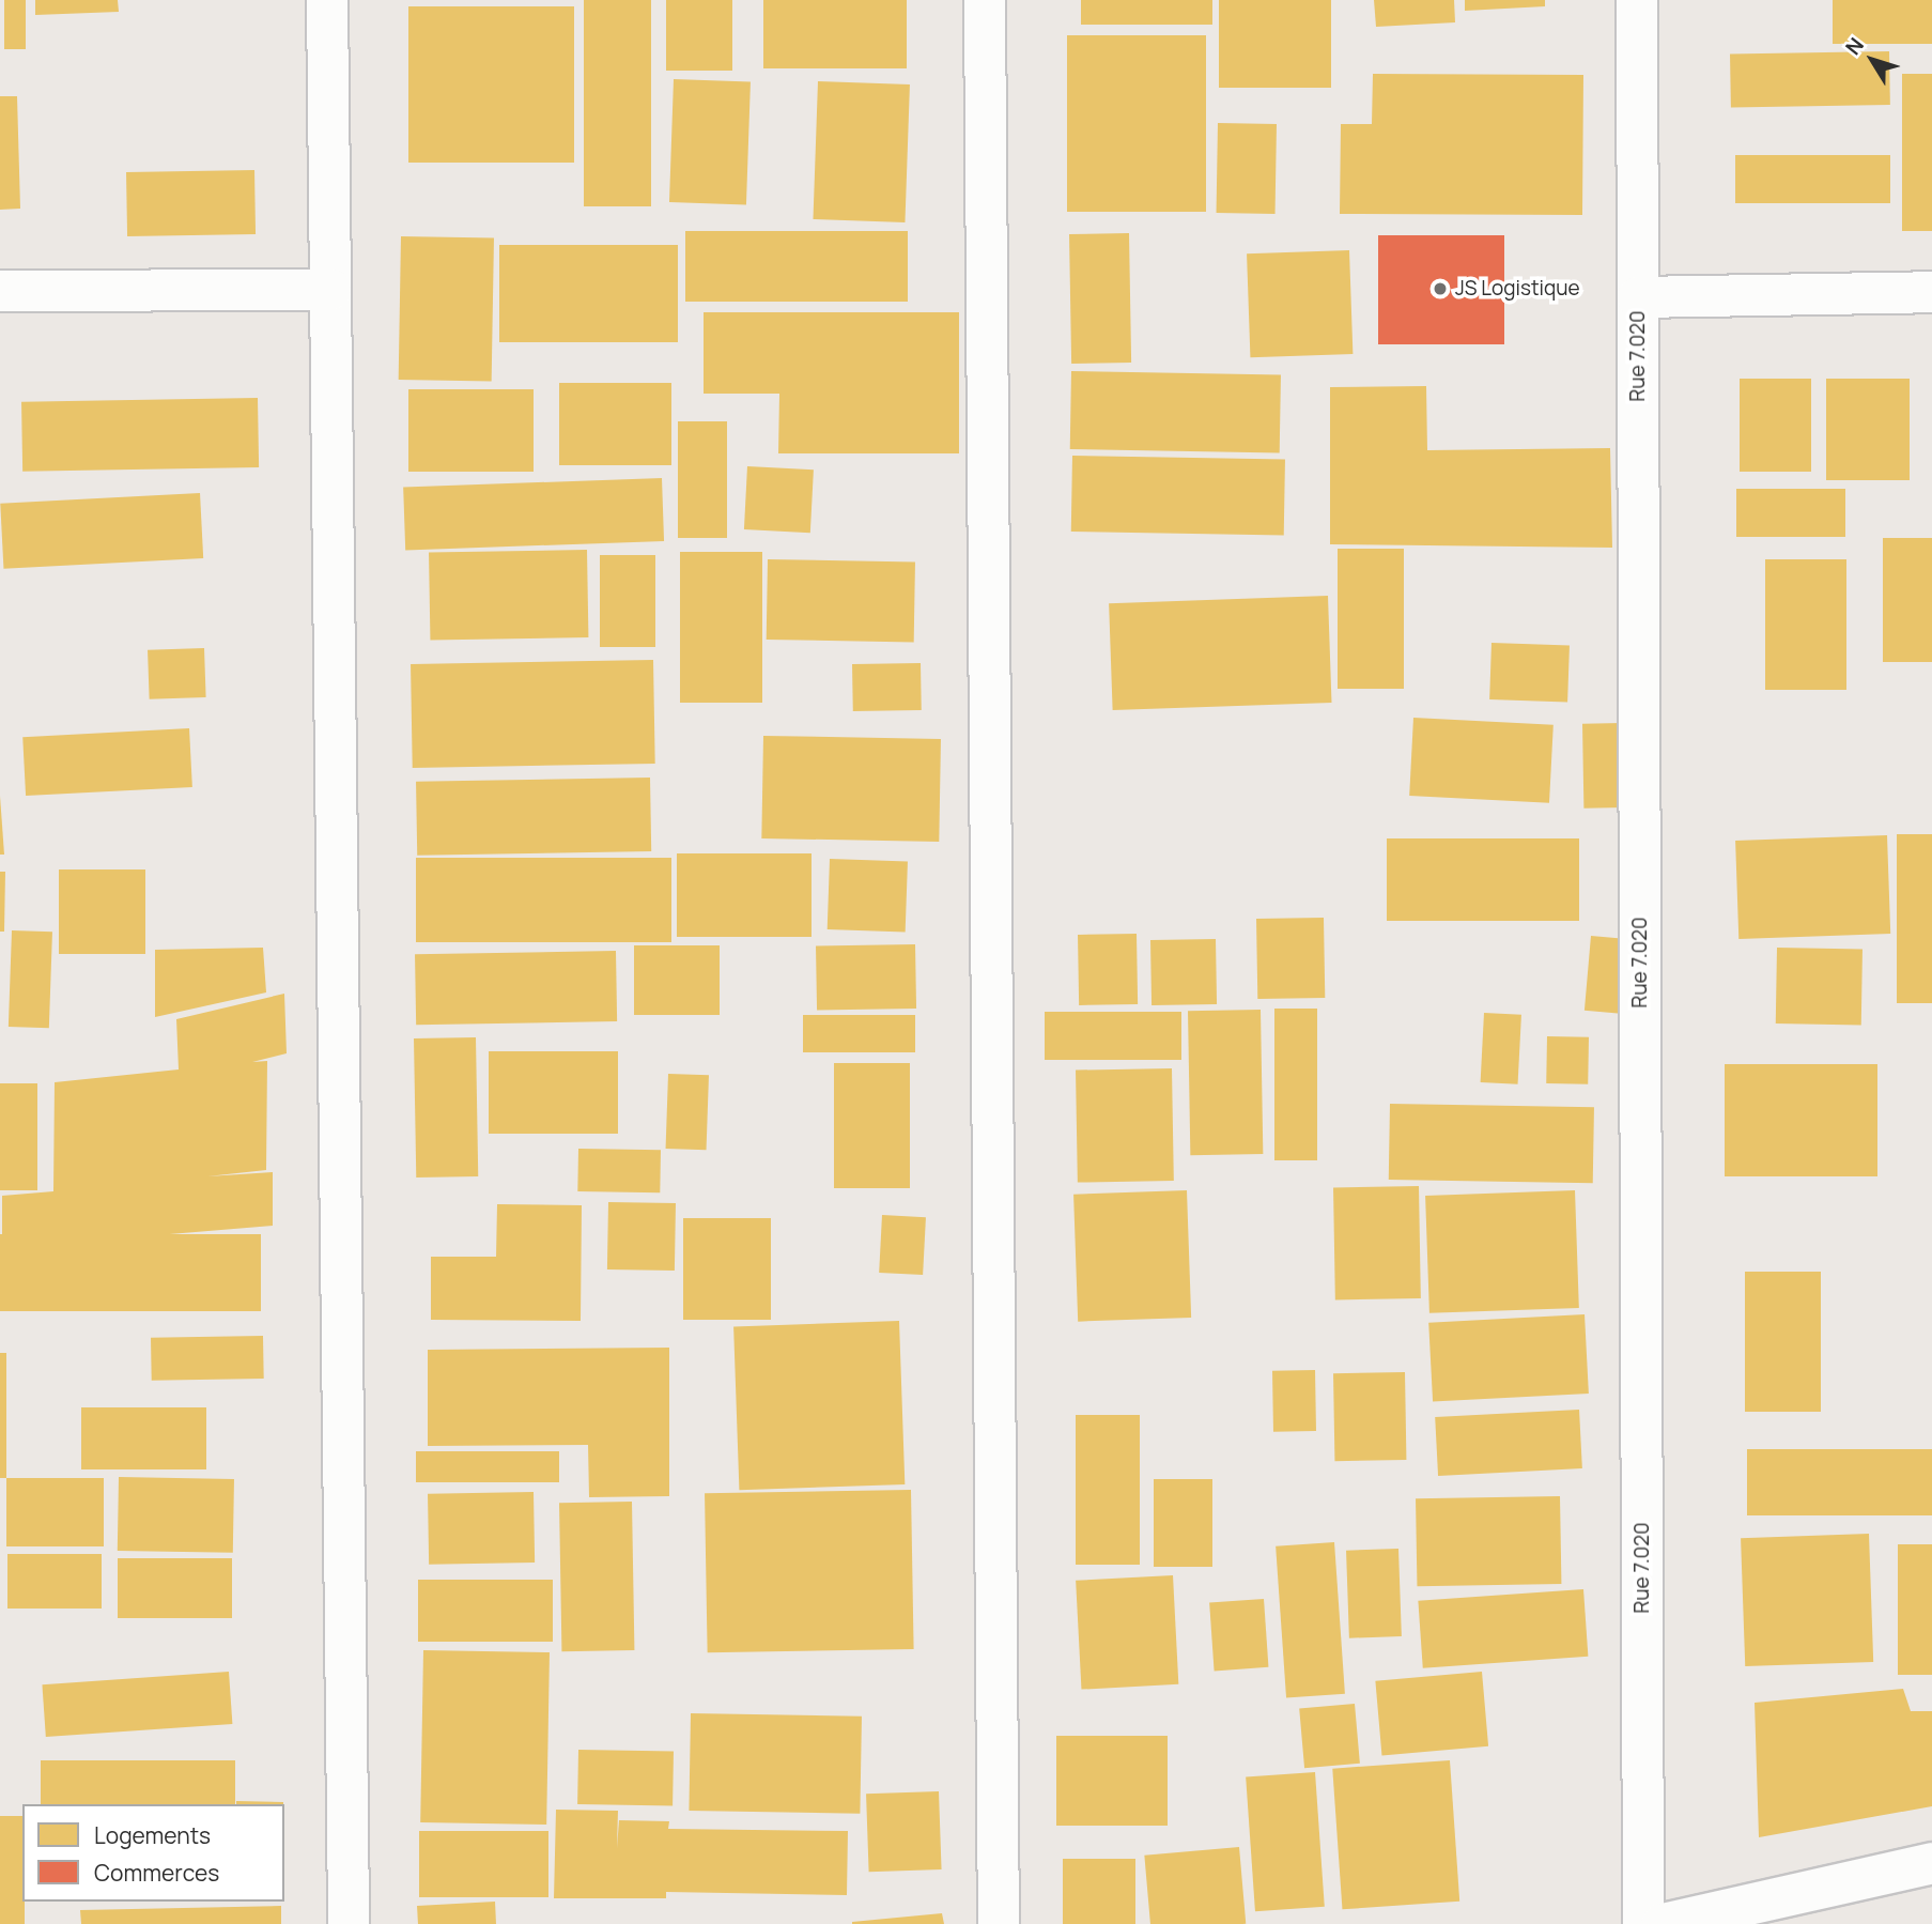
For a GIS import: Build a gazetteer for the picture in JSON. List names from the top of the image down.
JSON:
{
  "streets": {
    "street": ["Rue 7.020"]
  },
  "places": ["JS Logistique"],
  "legend": ["Logements", "Commerces"],
  "north": "top left"
}
